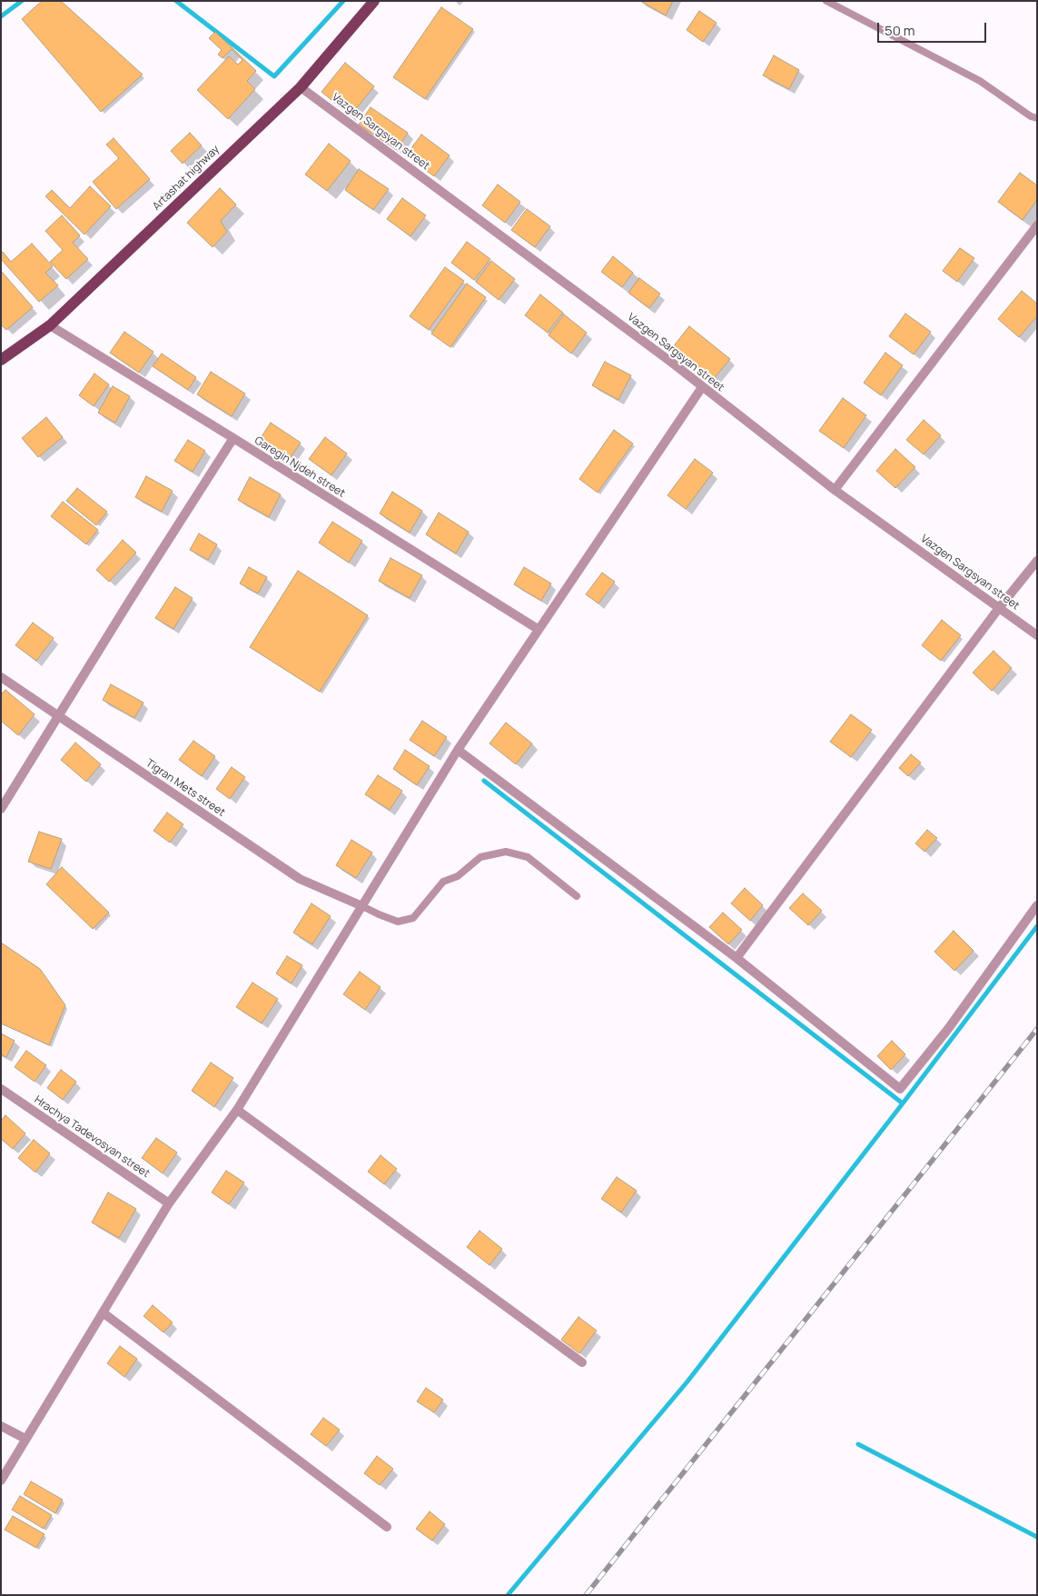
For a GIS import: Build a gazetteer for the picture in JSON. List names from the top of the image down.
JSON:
{
  "streets": {
    "main road": ["Artashat highway"],
    "street": [
      "Vazgen Sargsyan street",
      "Garegin Njdeh street",
      "Tigran Mets street",
      "Hrachya Tadevosyan street"
    ]
  },
  "crossings": [
    ["Vazgen Sargsyan street", "Artashat highway"],
    ["Artashat highway", "Garegin Njdeh street"]
  ],
  "scale_bar": "50 m"
}
